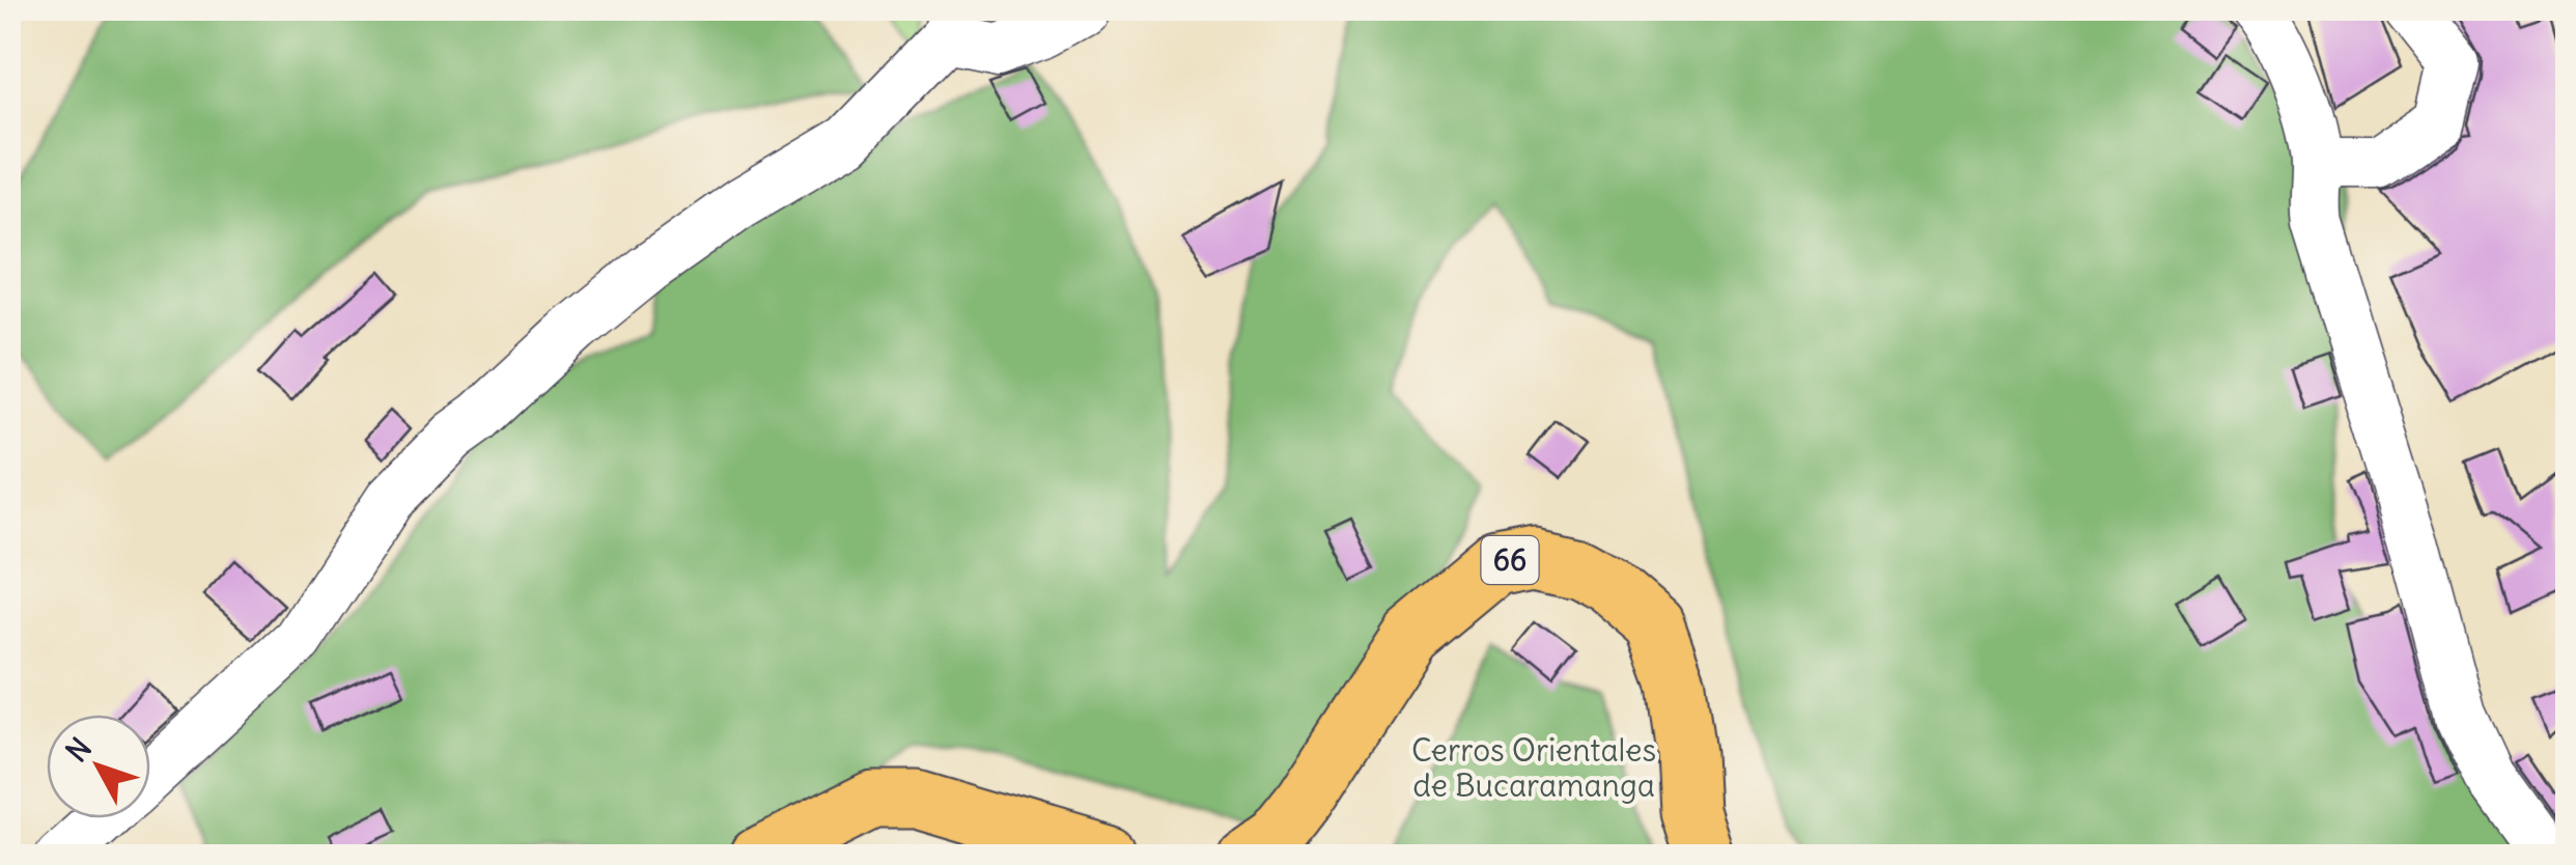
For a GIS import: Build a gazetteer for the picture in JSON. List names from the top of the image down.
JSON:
{
  "streets": {
    "highway": ["66"]
  },
  "parks": ["Cerros Orientales de Bucaramanga"],
  "north": "top left"
}
